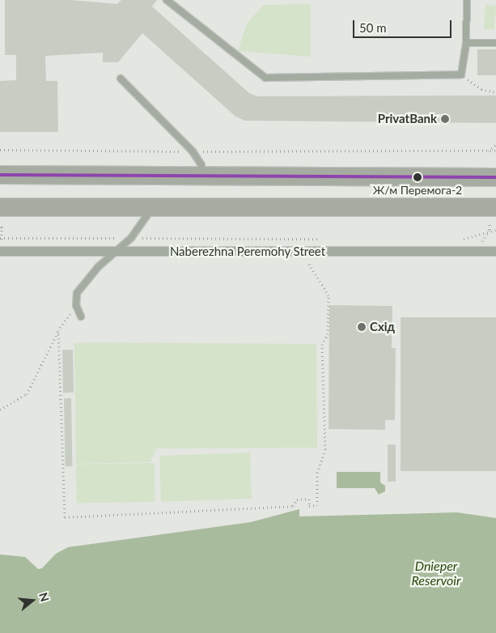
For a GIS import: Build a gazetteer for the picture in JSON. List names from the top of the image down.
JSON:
{
  "streets": {
    "street": ["Naberezhna Peremohy Street"]
  },
  "water": ["Dnieper Reservoir"],
  "places": ["PrivatBank", "Ж/м Перемога-2", "Схід"],
  "scale_bar": "50 m",
  "north": "right"
}
